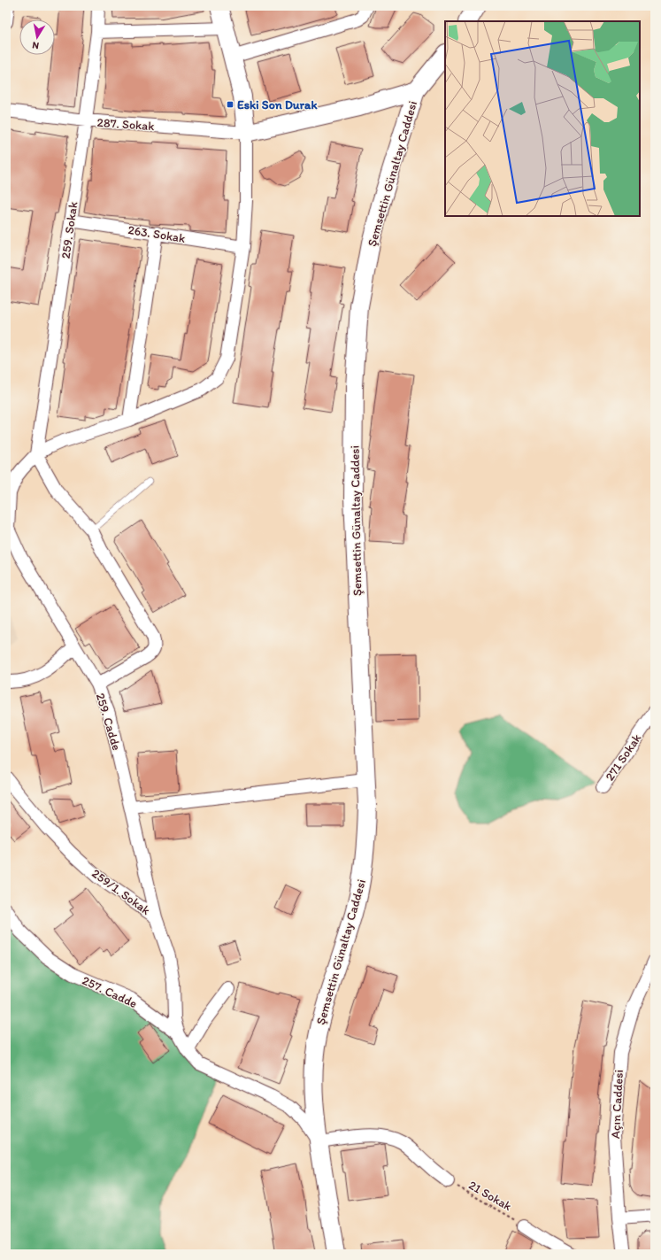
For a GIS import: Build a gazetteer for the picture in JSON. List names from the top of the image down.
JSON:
{
  "streets": {
    "street": [
      "287. Sokak",
      "Şemsettin Günaltay Caddesi",
      "259. Sokak",
      "263. Sokak",
      "259. Cadde",
      "271 Sokak",
      "259/1. Sokak",
      "257. Cadde",
      "Açın Caddesi"
    ],
    "path": ["21 Sokak"]
  },
  "crossings": [
    ["287. Sokak", "Şemsettin Günaltay Caddesi"],
    ["287. Sokak", "259. Sokak"],
    ["Şemsettin Günaltay Caddesi", "257. Cadde"],
    ["259. Sokak", "263. Sokak"],
    ["259. Cadde", "259/1. Sokak"],
    ["259/1. Sokak", "257. Cadde"]
  ],
  "places": {
    "transit": ["Eski Son Durak"]
  },
  "north": "bottom"
}
